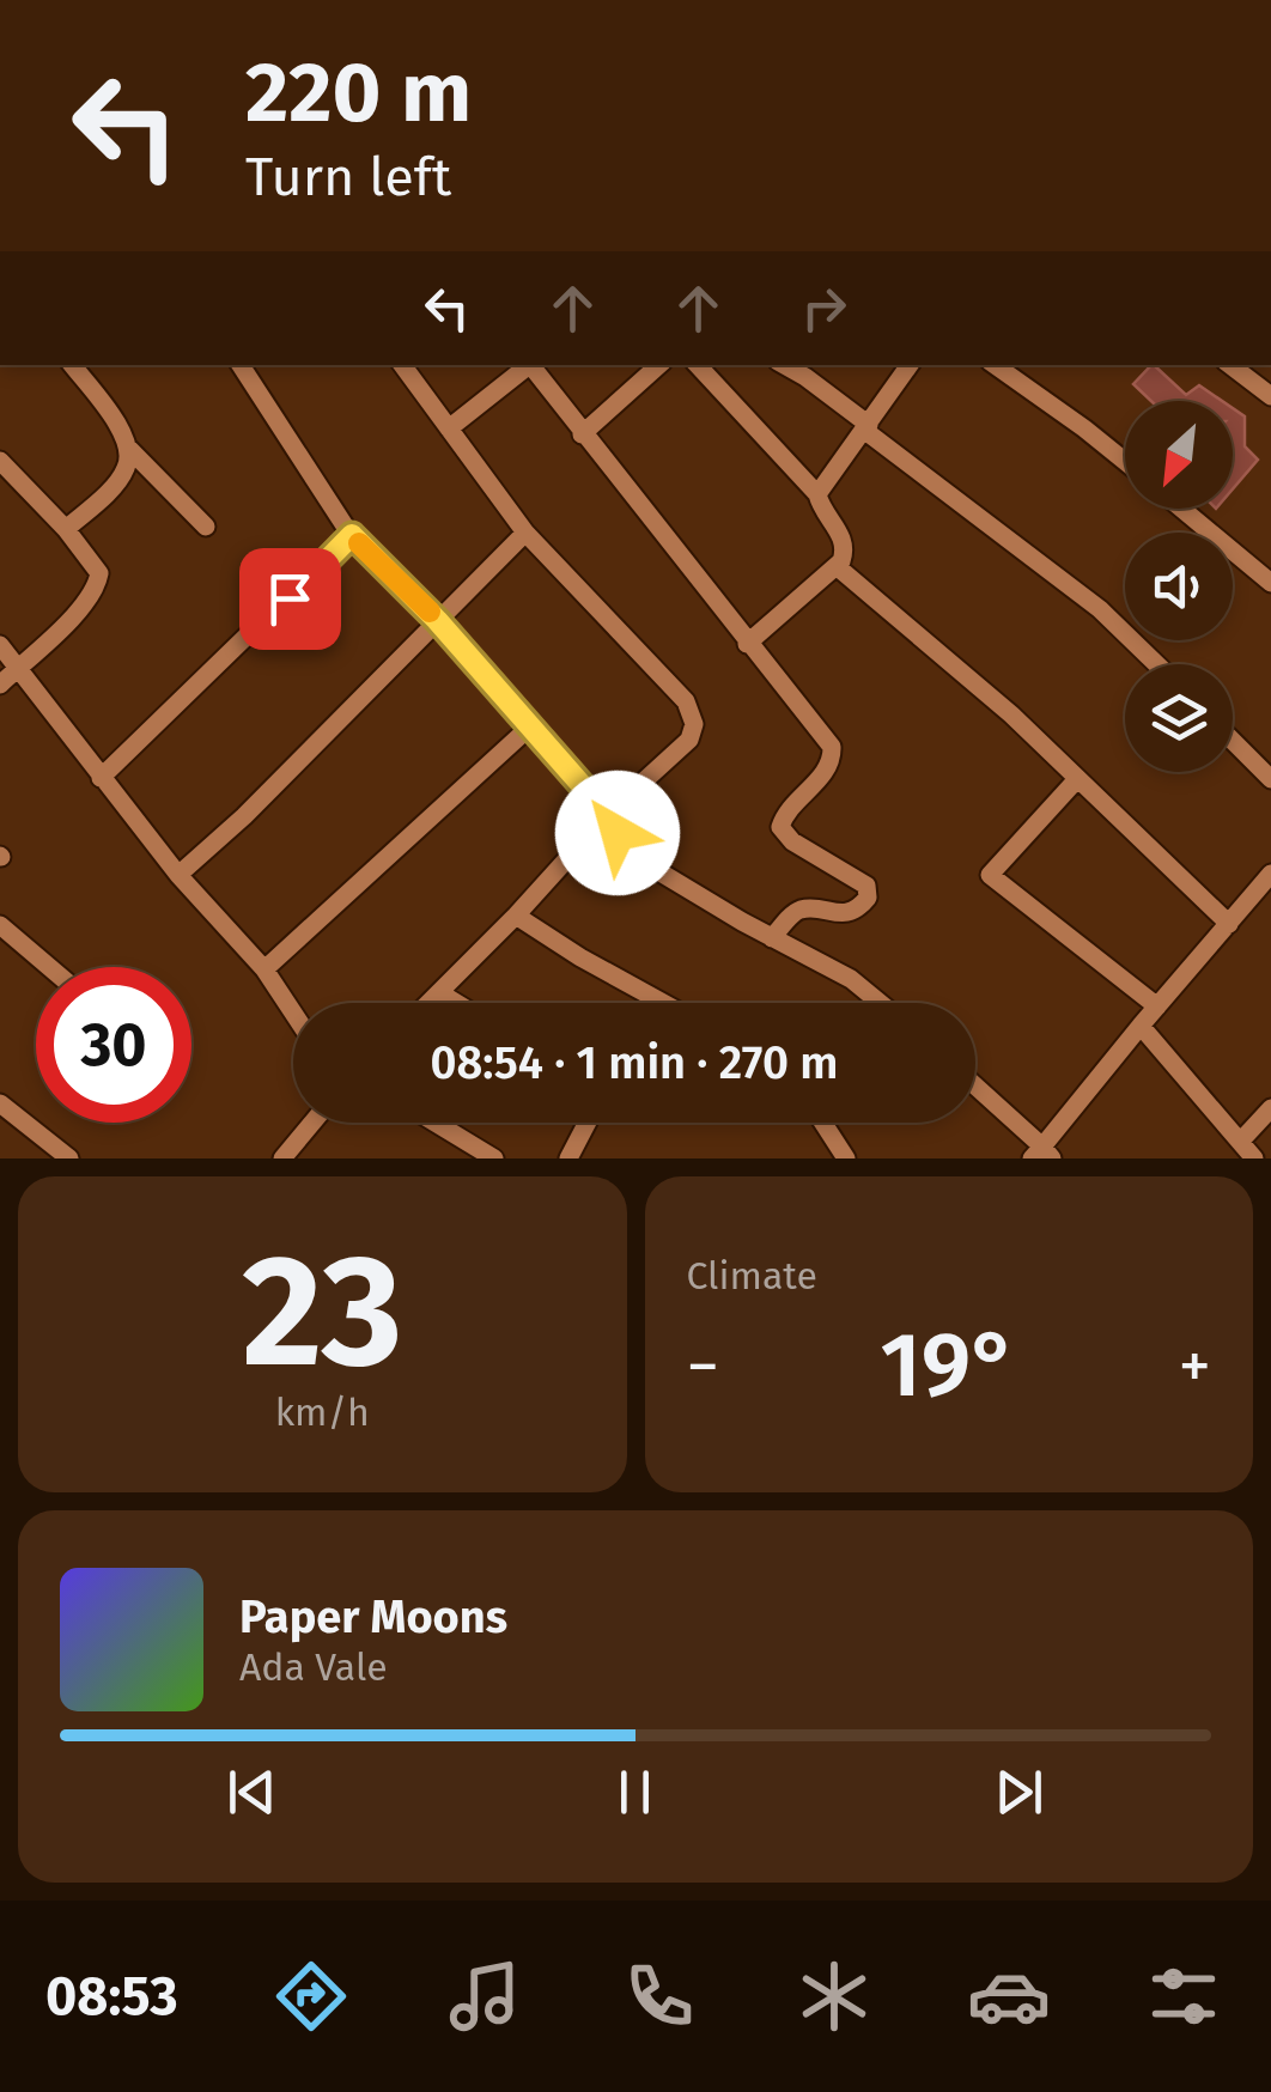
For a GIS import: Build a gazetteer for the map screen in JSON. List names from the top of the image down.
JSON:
{
  "north": "bottom left",
  "page": {
    "turn": ["220 m", "Turn left"],
    "limit": "30",
    "trip": "08:54 · 1 min · 270 m",
    "tile": [
      ["23", "km/h"],
      "Climate"
    ],
    "heat": ["−", "19°", "+"],
    "song": ["Paper Moons", "Ada Vale"],
    "tabs": "08:53"
  }
}
